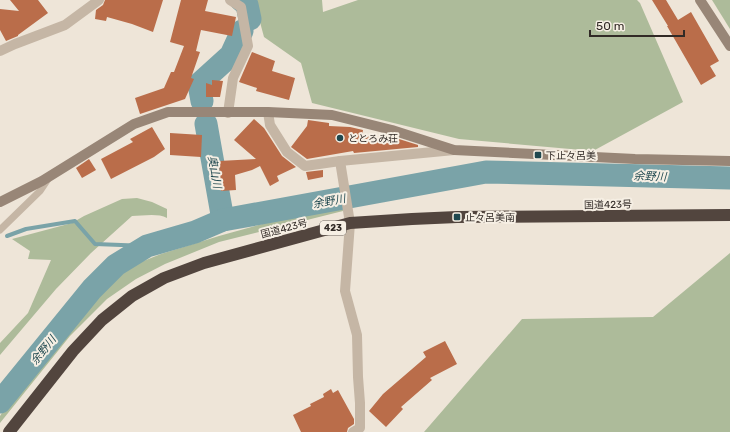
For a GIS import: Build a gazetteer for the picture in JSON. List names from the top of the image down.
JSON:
{
  "streets": {
    "highway": ["国道423号", "423"]
  },
  "water": ["奥山川", "余野川"],
  "places": {
    "other": ["ととろみ荘"],
    "transit": ["下止々呂美", "止々呂美南"]
  },
  "scale_bar": "50 m"
}
